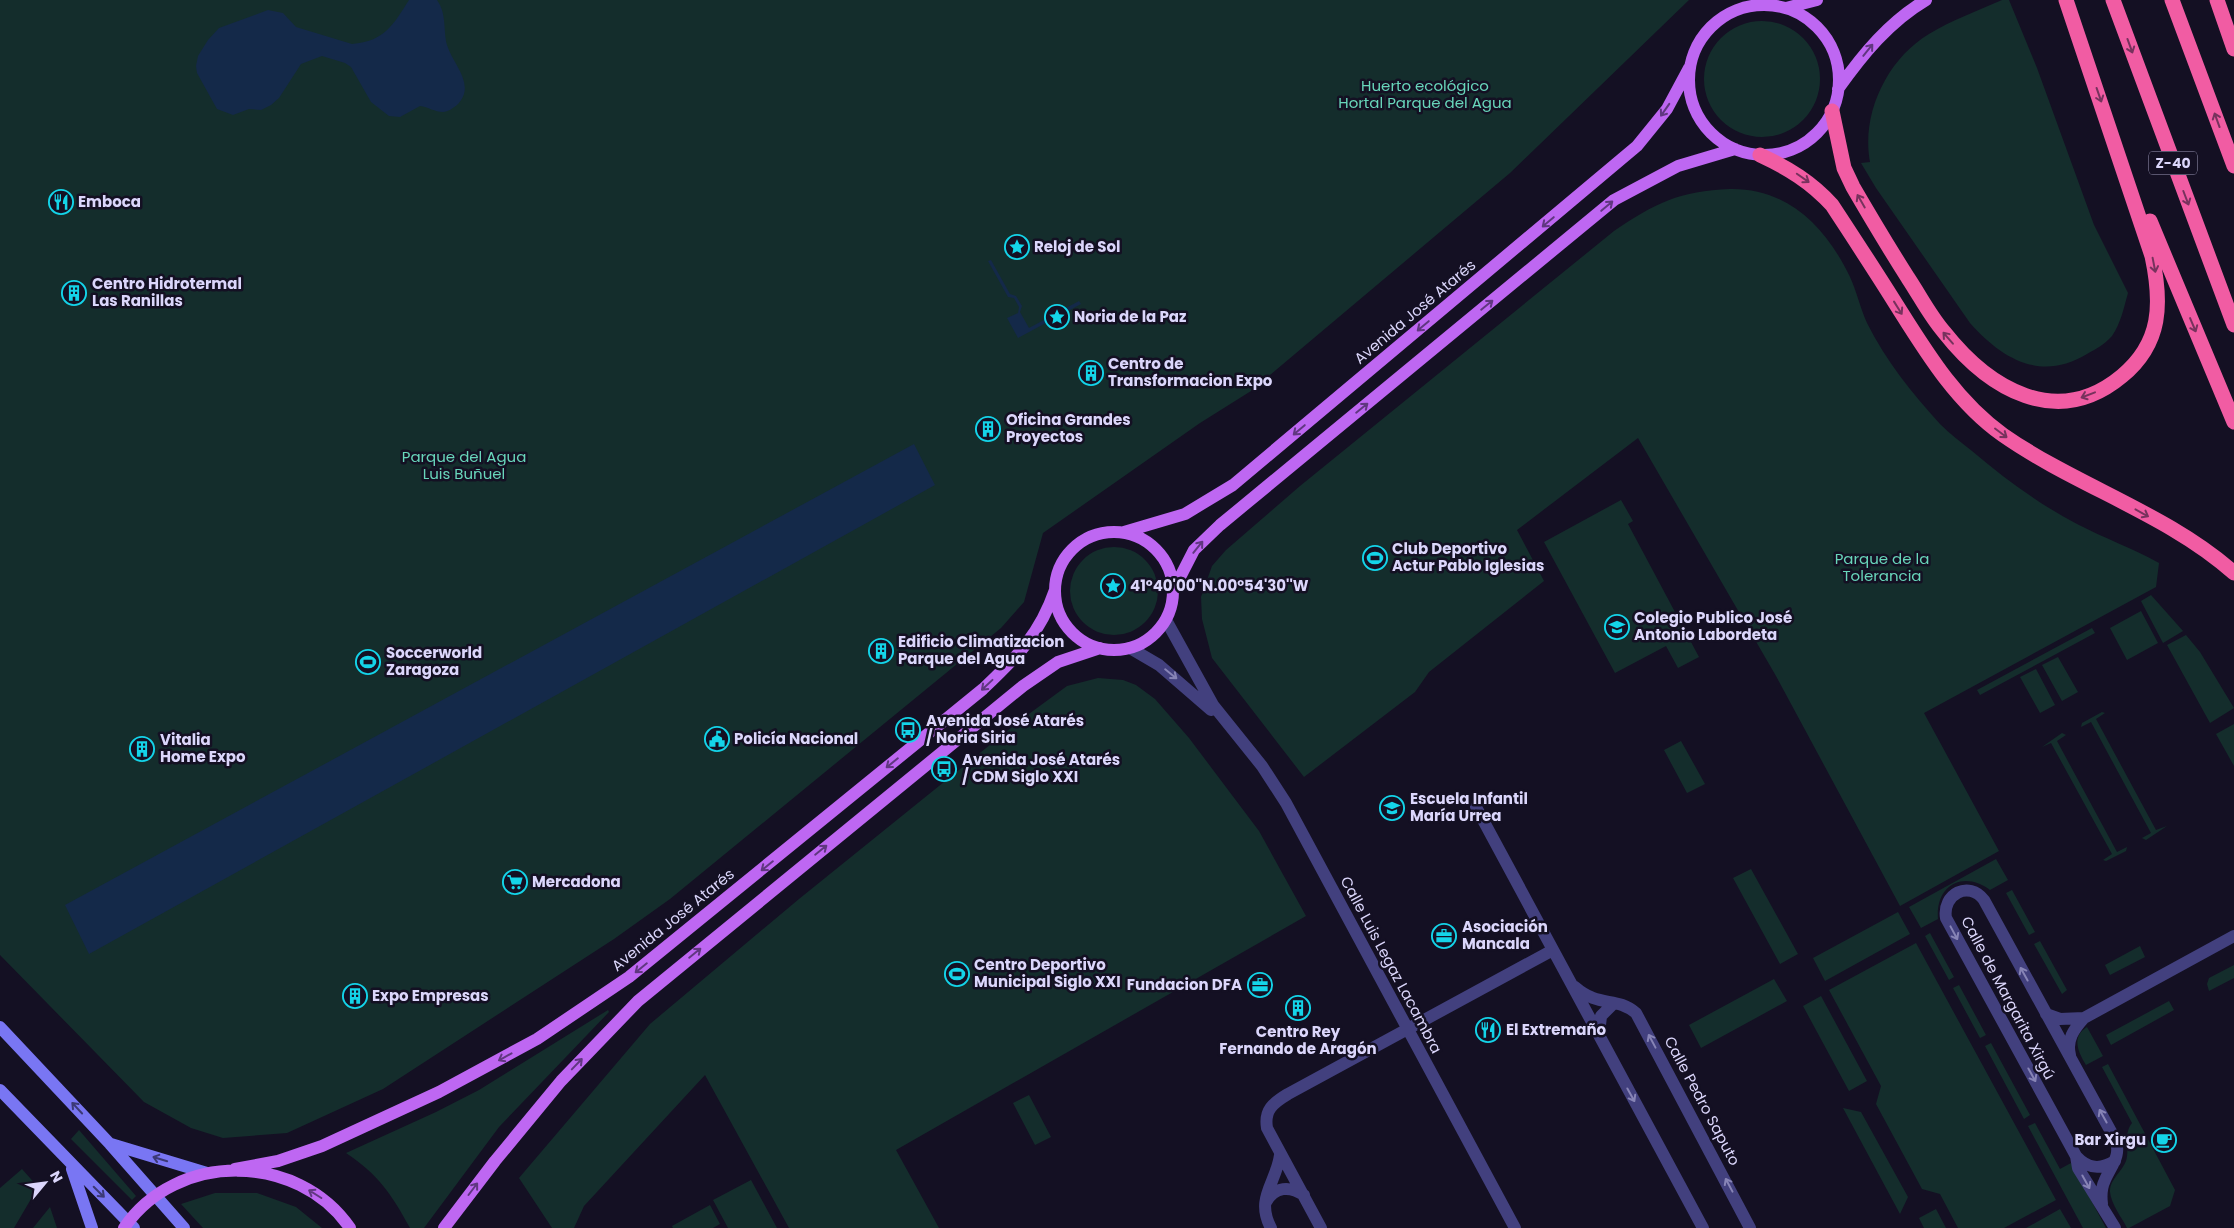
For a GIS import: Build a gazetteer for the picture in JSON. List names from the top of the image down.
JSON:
{
  "streets": {
    "highway": ["Z-40"],
    "main road": ["Avenida José Atarés"],
    "street": ["Calle Luis Legaz Lacambra", "Calle de Margarita Xirgú", "Calle Pedro Saputo"]
  },
  "crossings": [
    ["Avenida José Atarés", "Calle Luis Legaz Lacambra"]
  ],
  "parks": ["Huerto ecológico Hortal Parque del Agua", "Parque del Agua Luis Buñuel", "Parque de la Tolerancia"],
  "places": {
    "restaurant": ["Emboca", "El Extremaño"],
    "place": ["Reloj de Sol", "Noria de la Paz", "41º40'00''N.00º54'30''W"],
    "building": [
      "Centro Hidrotermal Las Ranillas",
      "Centro de Transformacion Expo",
      "Oficina Grandes Proyectos",
      "Edificio Climatizacion Parque del Agua",
      "Vitalia Home Expo",
      "Expo Empresas",
      "Centro Rey Fernando de Aragón"
    ],
    "sports": ["Club Deportivo Actur Pablo Iglesias", "Soccerworld Zaragoza", "Centro Deportivo Municipal Siglo XXI"],
    "school or university": ["Colegio Publico José Antonio Labordeta", "Escuela Infantil María Urrea"],
    "bus stop": ["Avenida José Atarés / Noria Siria", "Avenida José Atarés / CDM Siglo XXI"],
    "public building": ["Policía Nacional"],
    "supermarket": ["Mercadona"],
    "office": ["Asociación Mancala", "Fundacion DFA"],
    "cafe": ["Bar Xirgu"]
  },
  "north": "top right"
}
